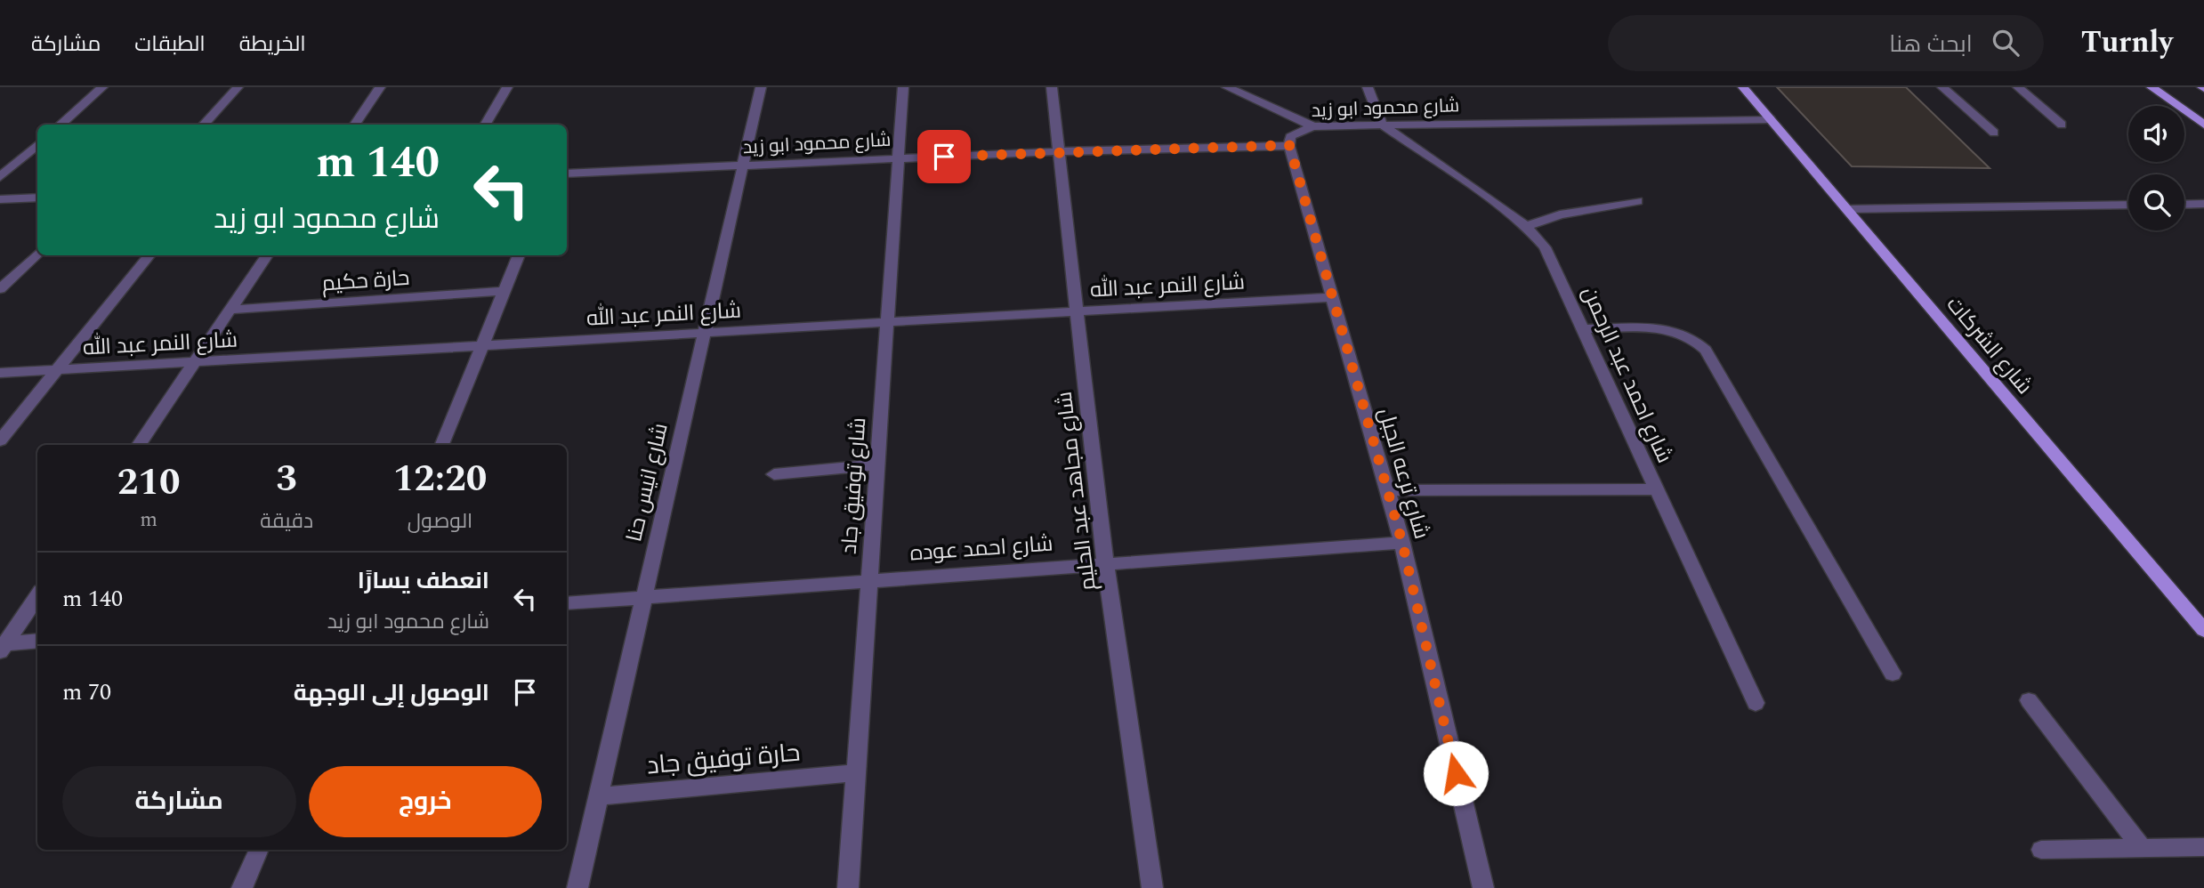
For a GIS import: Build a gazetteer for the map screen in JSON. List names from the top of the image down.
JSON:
{
  "streets": {
    "main road": ["شارع الشركات"],
    "street": [
      "شارع محمود ابو زيد",
      "حارة حكيم",
      "شارع النمر عبد الله",
      "شارع احمد عبد الرحمن",
      "شارع ترعه الجبل",
      "شارع انيس حنا",
      "شارع توفيق جاد",
      "شارع مجاهد عبد الحليم",
      "شارع احمد عوده",
      "حارة توفيق جاد"
    ]
  },
  "crossings": [
    ["شارع محمود ابو زيد", "شارع الشركات"],
    ["شارع محمود ابو زيد", "شارع احمد عبد الرحمن"],
    ["شارع محمود ابو زيد", "شارع ترعه الجبل"],
    ["شارع محمود ابو زيد", "شارع انيس حنا"],
    ["شارع محمود ابو زيد", "شارع توفيق جاد"],
    ["شارع محمود ابو زيد", "شارع مجاهد عبد الحليم"],
    ["شارع النمر عبد الله", "شارع ترعه الجبل"],
    ["شارع النمر عبد الله", "شارع انيس حنا"],
    ["شارع النمر عبد الله", "شارع توفيق جاد"],
    ["شارع النمر عبد الله", "شارع مجاهد عبد الحليم"],
    ["شارع ترعه الجبل", "شارع احمد عوده"],
    ["شارع انيس حنا", "شارع احمد عوده"],
    ["شارع انيس حنا", "حارة توفيق جاد"],
    ["شارع توفيق جاد", "شارع احمد عوده"],
    ["شارع توفيق جاد", "حارة توفيق جاد"],
    ["شارع مجاهد عبد الحليم", "شارع احمد عوده"]
  ],
  "page": {
    "header": "Turnly",
    "search": "ابحث هنا",
    "nav": ["الخريطة", "الطبقات", "مشاركة"],
    "turn": ["140 m", "شارع محمود ابو زيد"],
    "eta": [
      "12:20",
      "الوصول",
      "3",
      "دقيقة",
      "210",
      "m"
    ],
    "list": [
      {
        "name": "انعطف يسارًا",
        "note": "شارع محمود ابو زيد",
        "value": "140 m"
      },
      {
        "name": "الوصول إلى الوجهة",
        "value": "70 m"
      }
    ],
    "buttons": ["خروج", "مشاركة"]
  }
}
